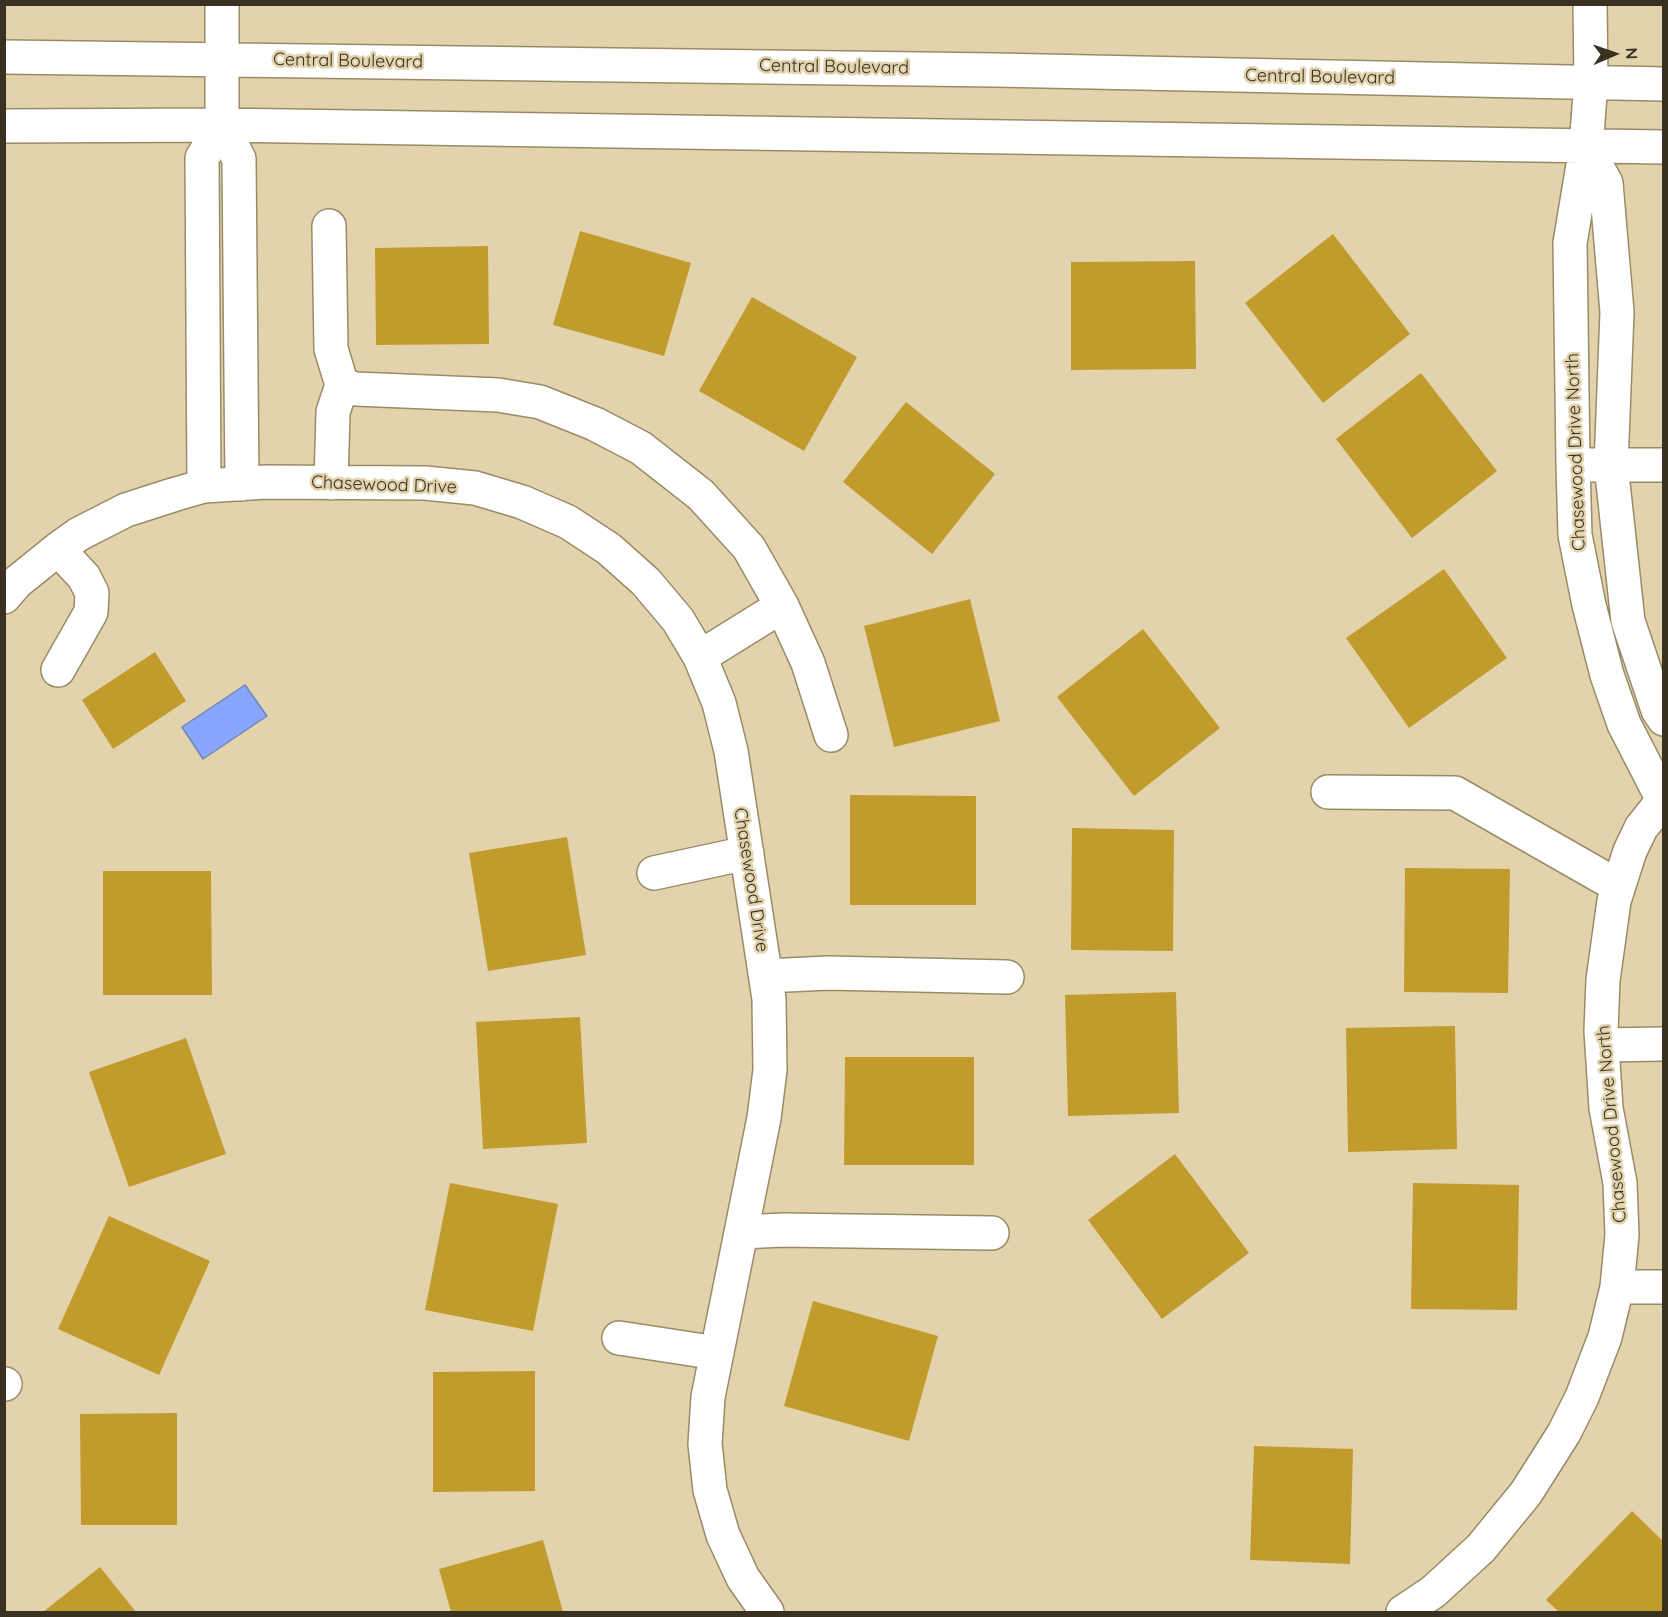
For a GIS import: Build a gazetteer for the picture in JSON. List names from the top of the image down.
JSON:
{
  "streets": {
    "street": ["Central Boulevard", "Chasewood Drive North", "Chasewood Drive"]
  },
  "north": "right"
}
